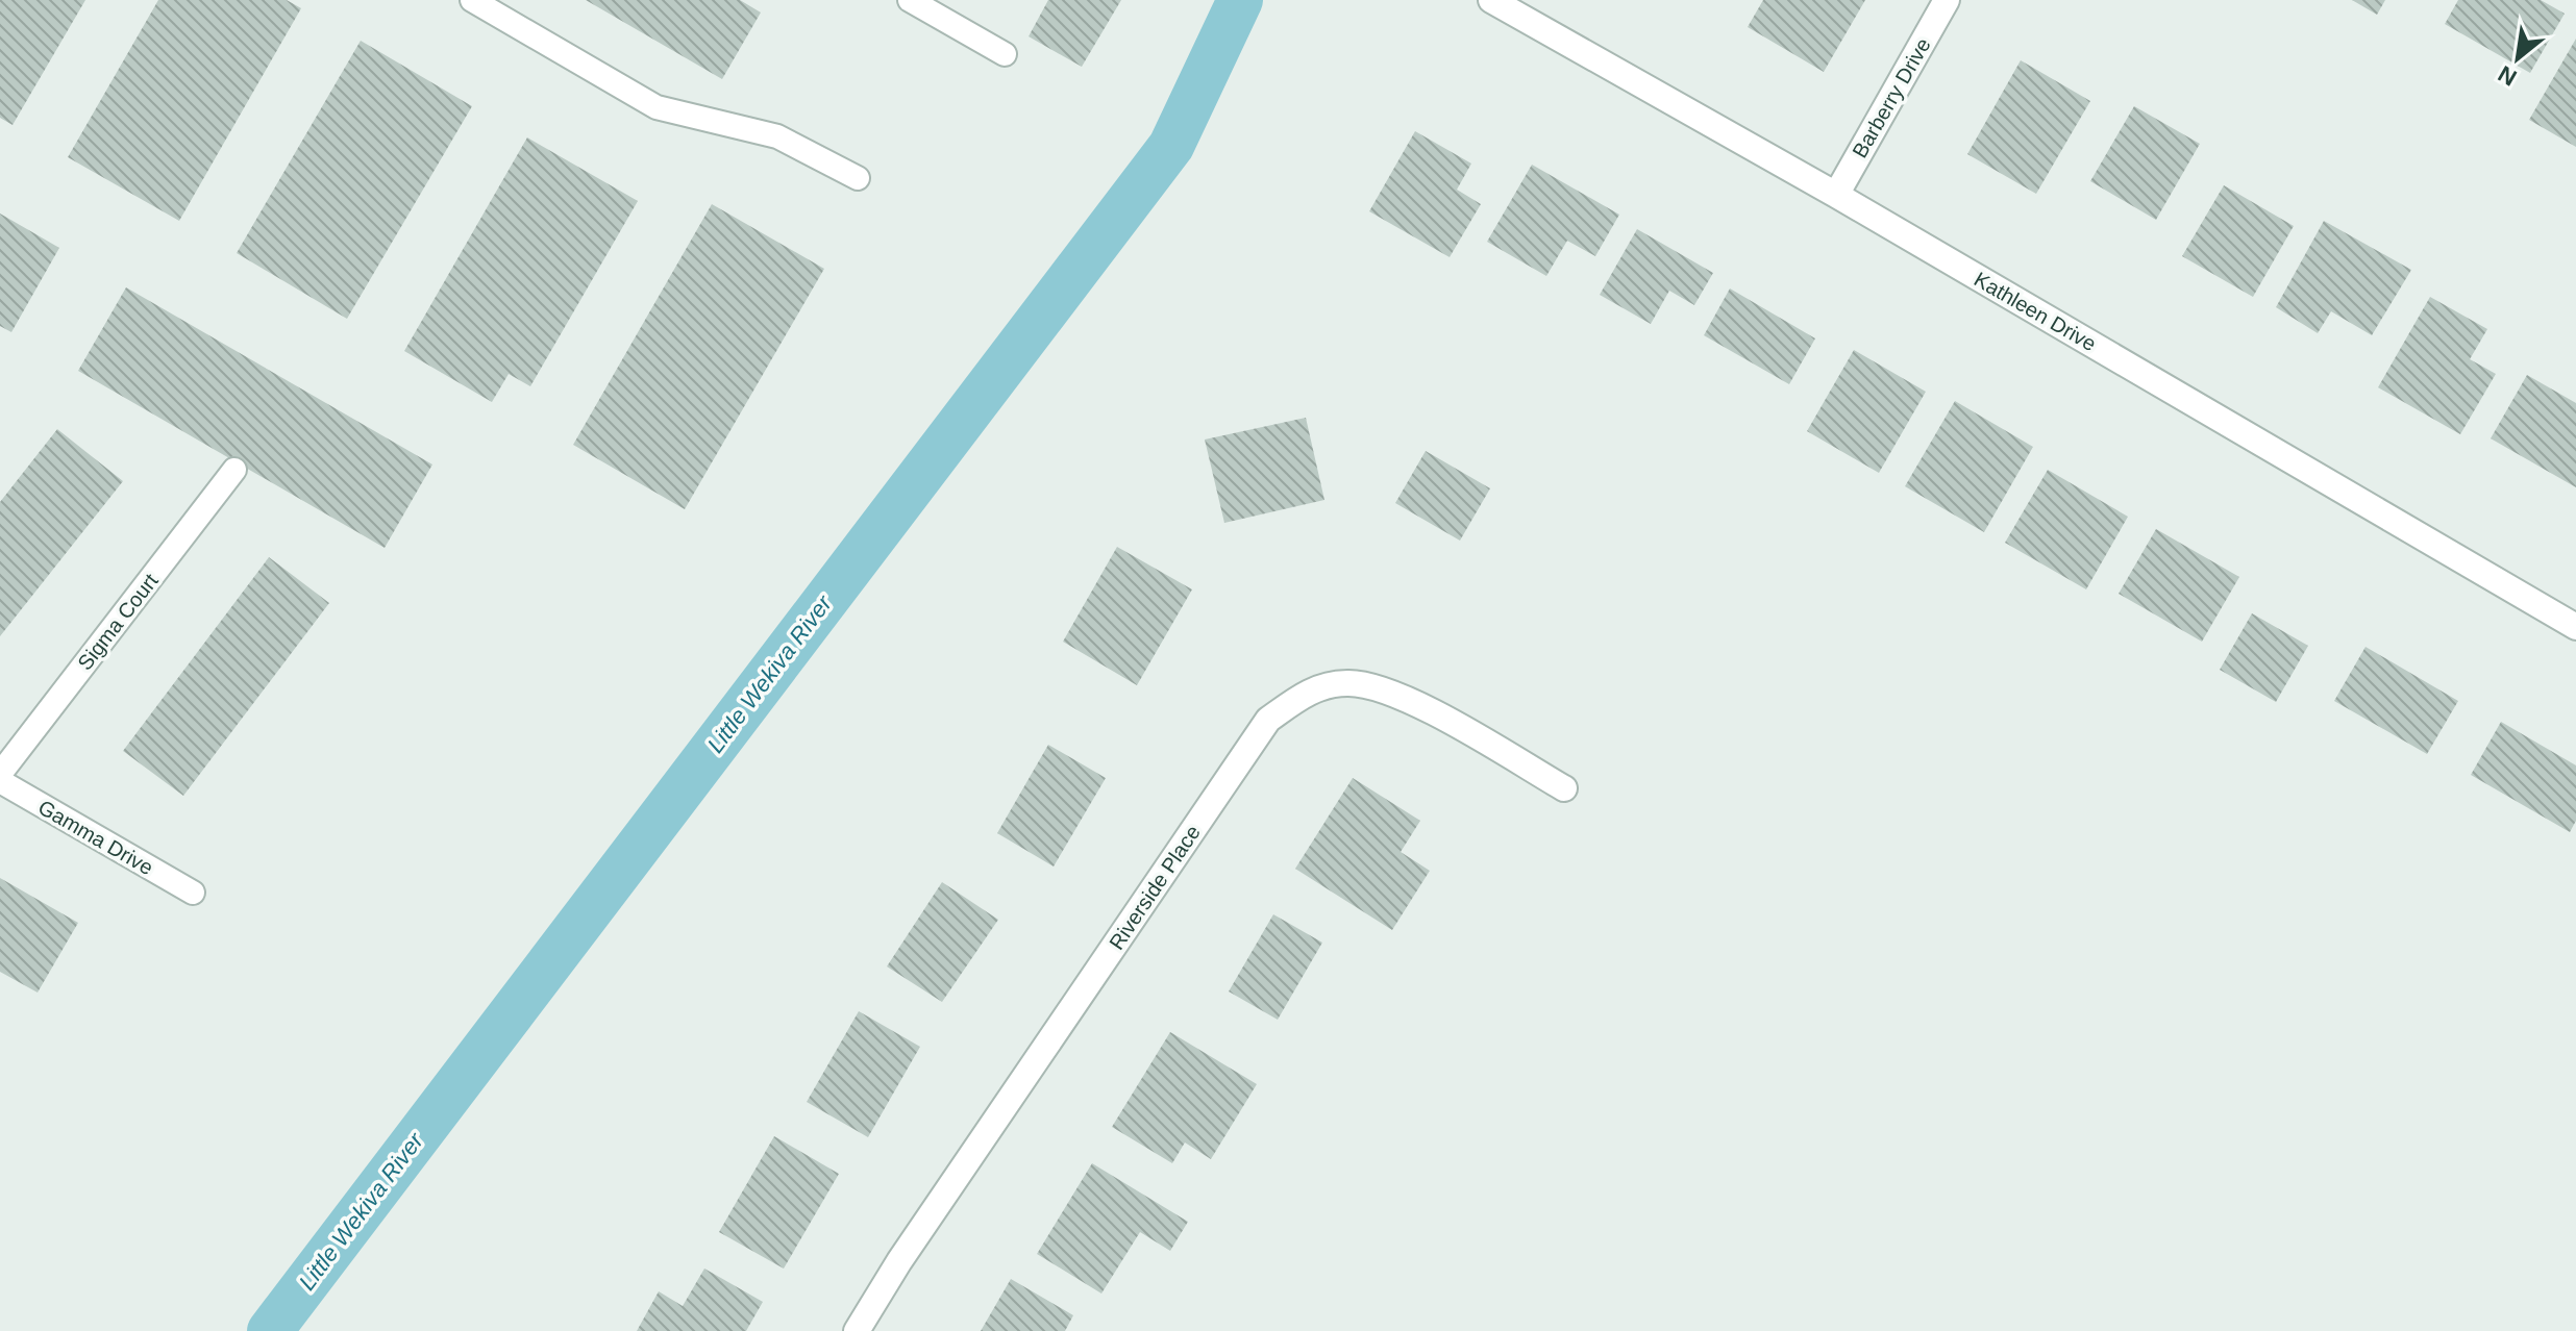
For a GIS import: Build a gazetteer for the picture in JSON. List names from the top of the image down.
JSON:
{
  "streets": {
    "street": ["Barberry Drive", "Kathleen Drive", "Riverside Place"],
    "lane": ["Sigma Court", "Gamma Drive"]
  },
  "crossings": [
    ["Barberry Drive", "Kathleen Drive"]
  ],
  "water": ["Little Wekiva River"],
  "north": "bottom left"
}
